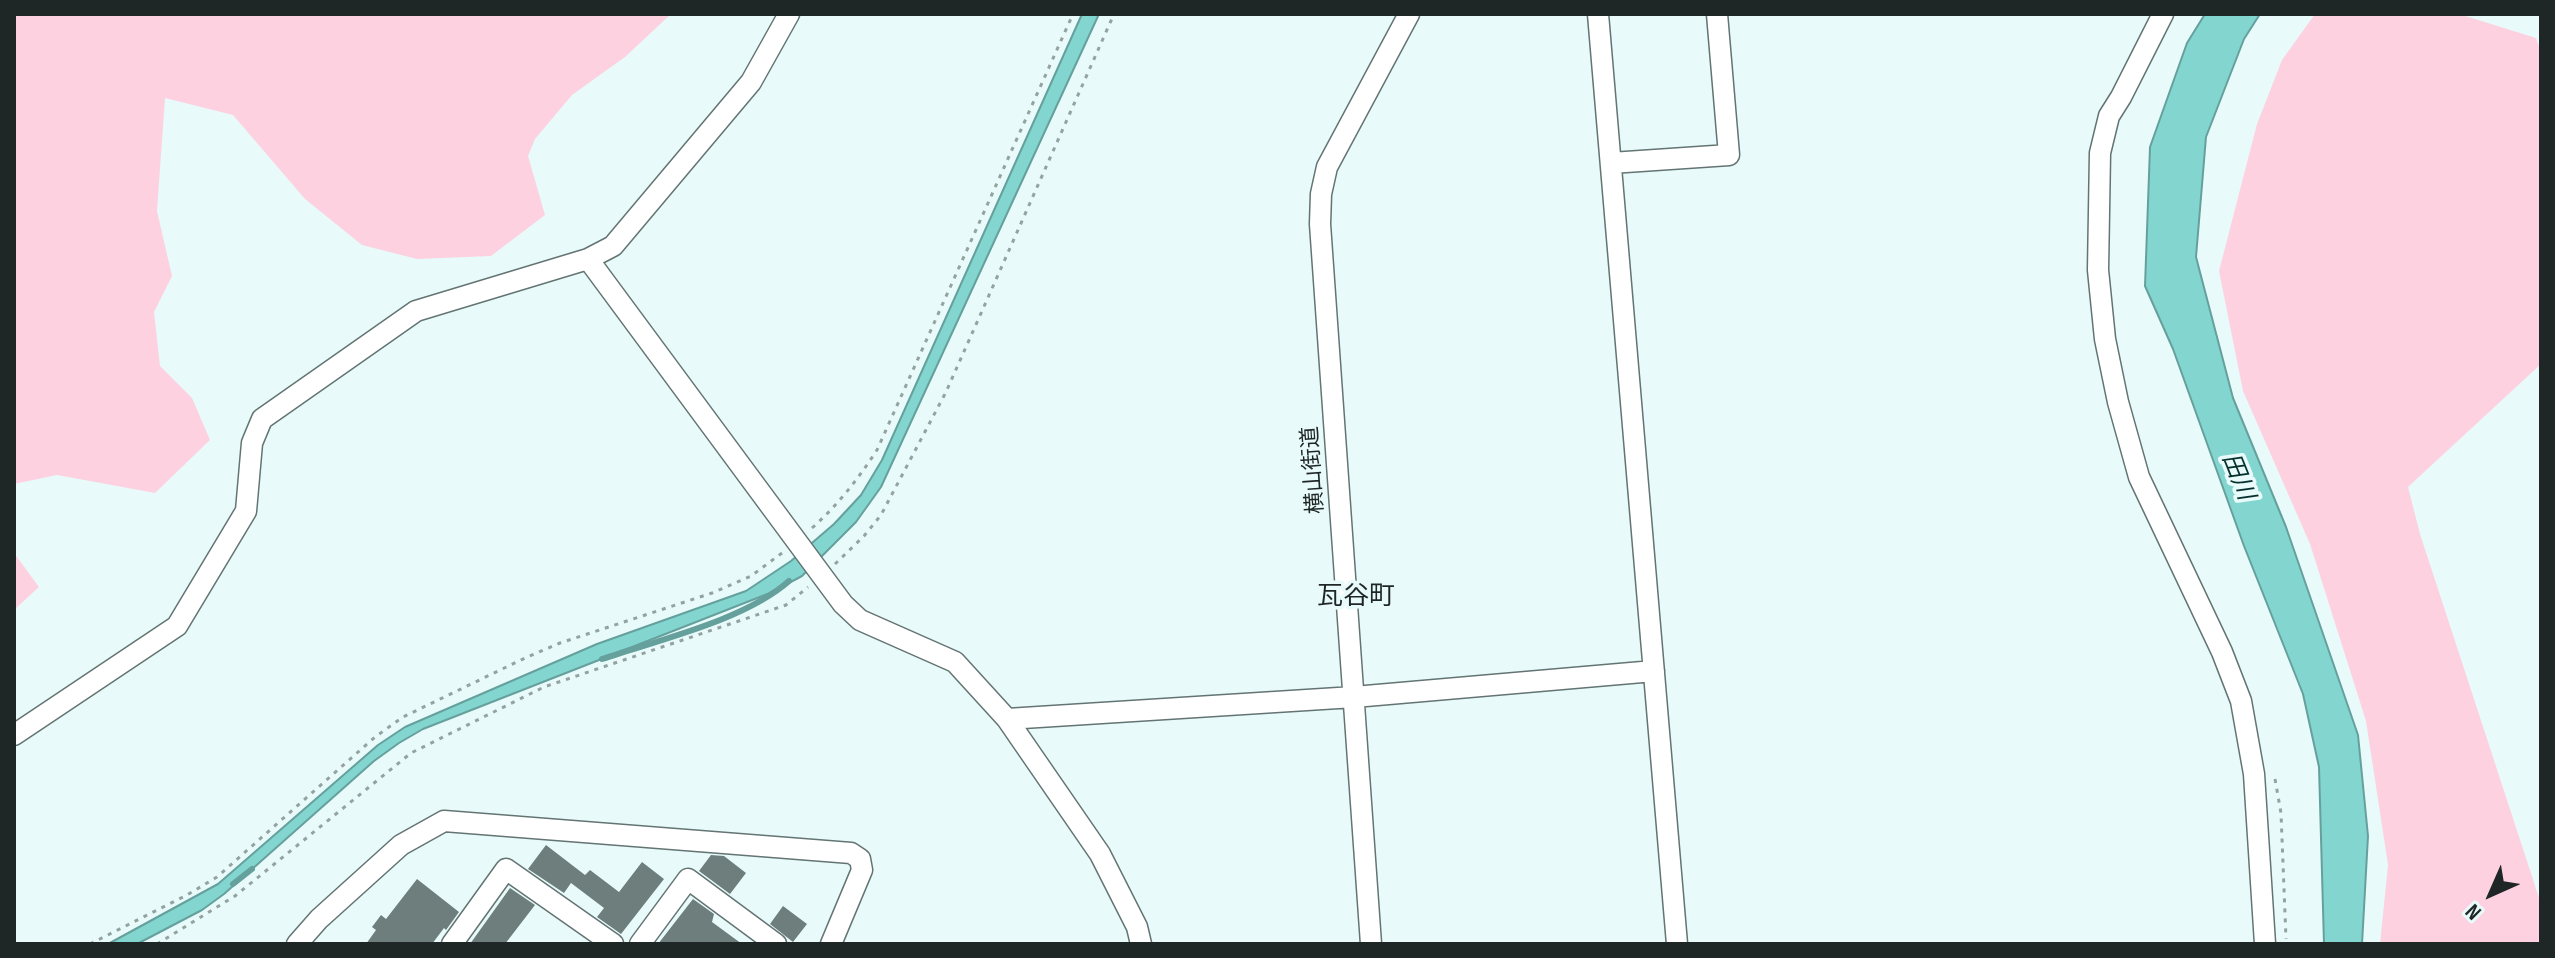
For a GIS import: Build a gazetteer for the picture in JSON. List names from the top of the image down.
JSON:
{
  "streets": {
    "street": ["横山街道"]
  },
  "districts": ["瓦谷町"],
  "water": ["田川"],
  "north": "bottom left"
}
